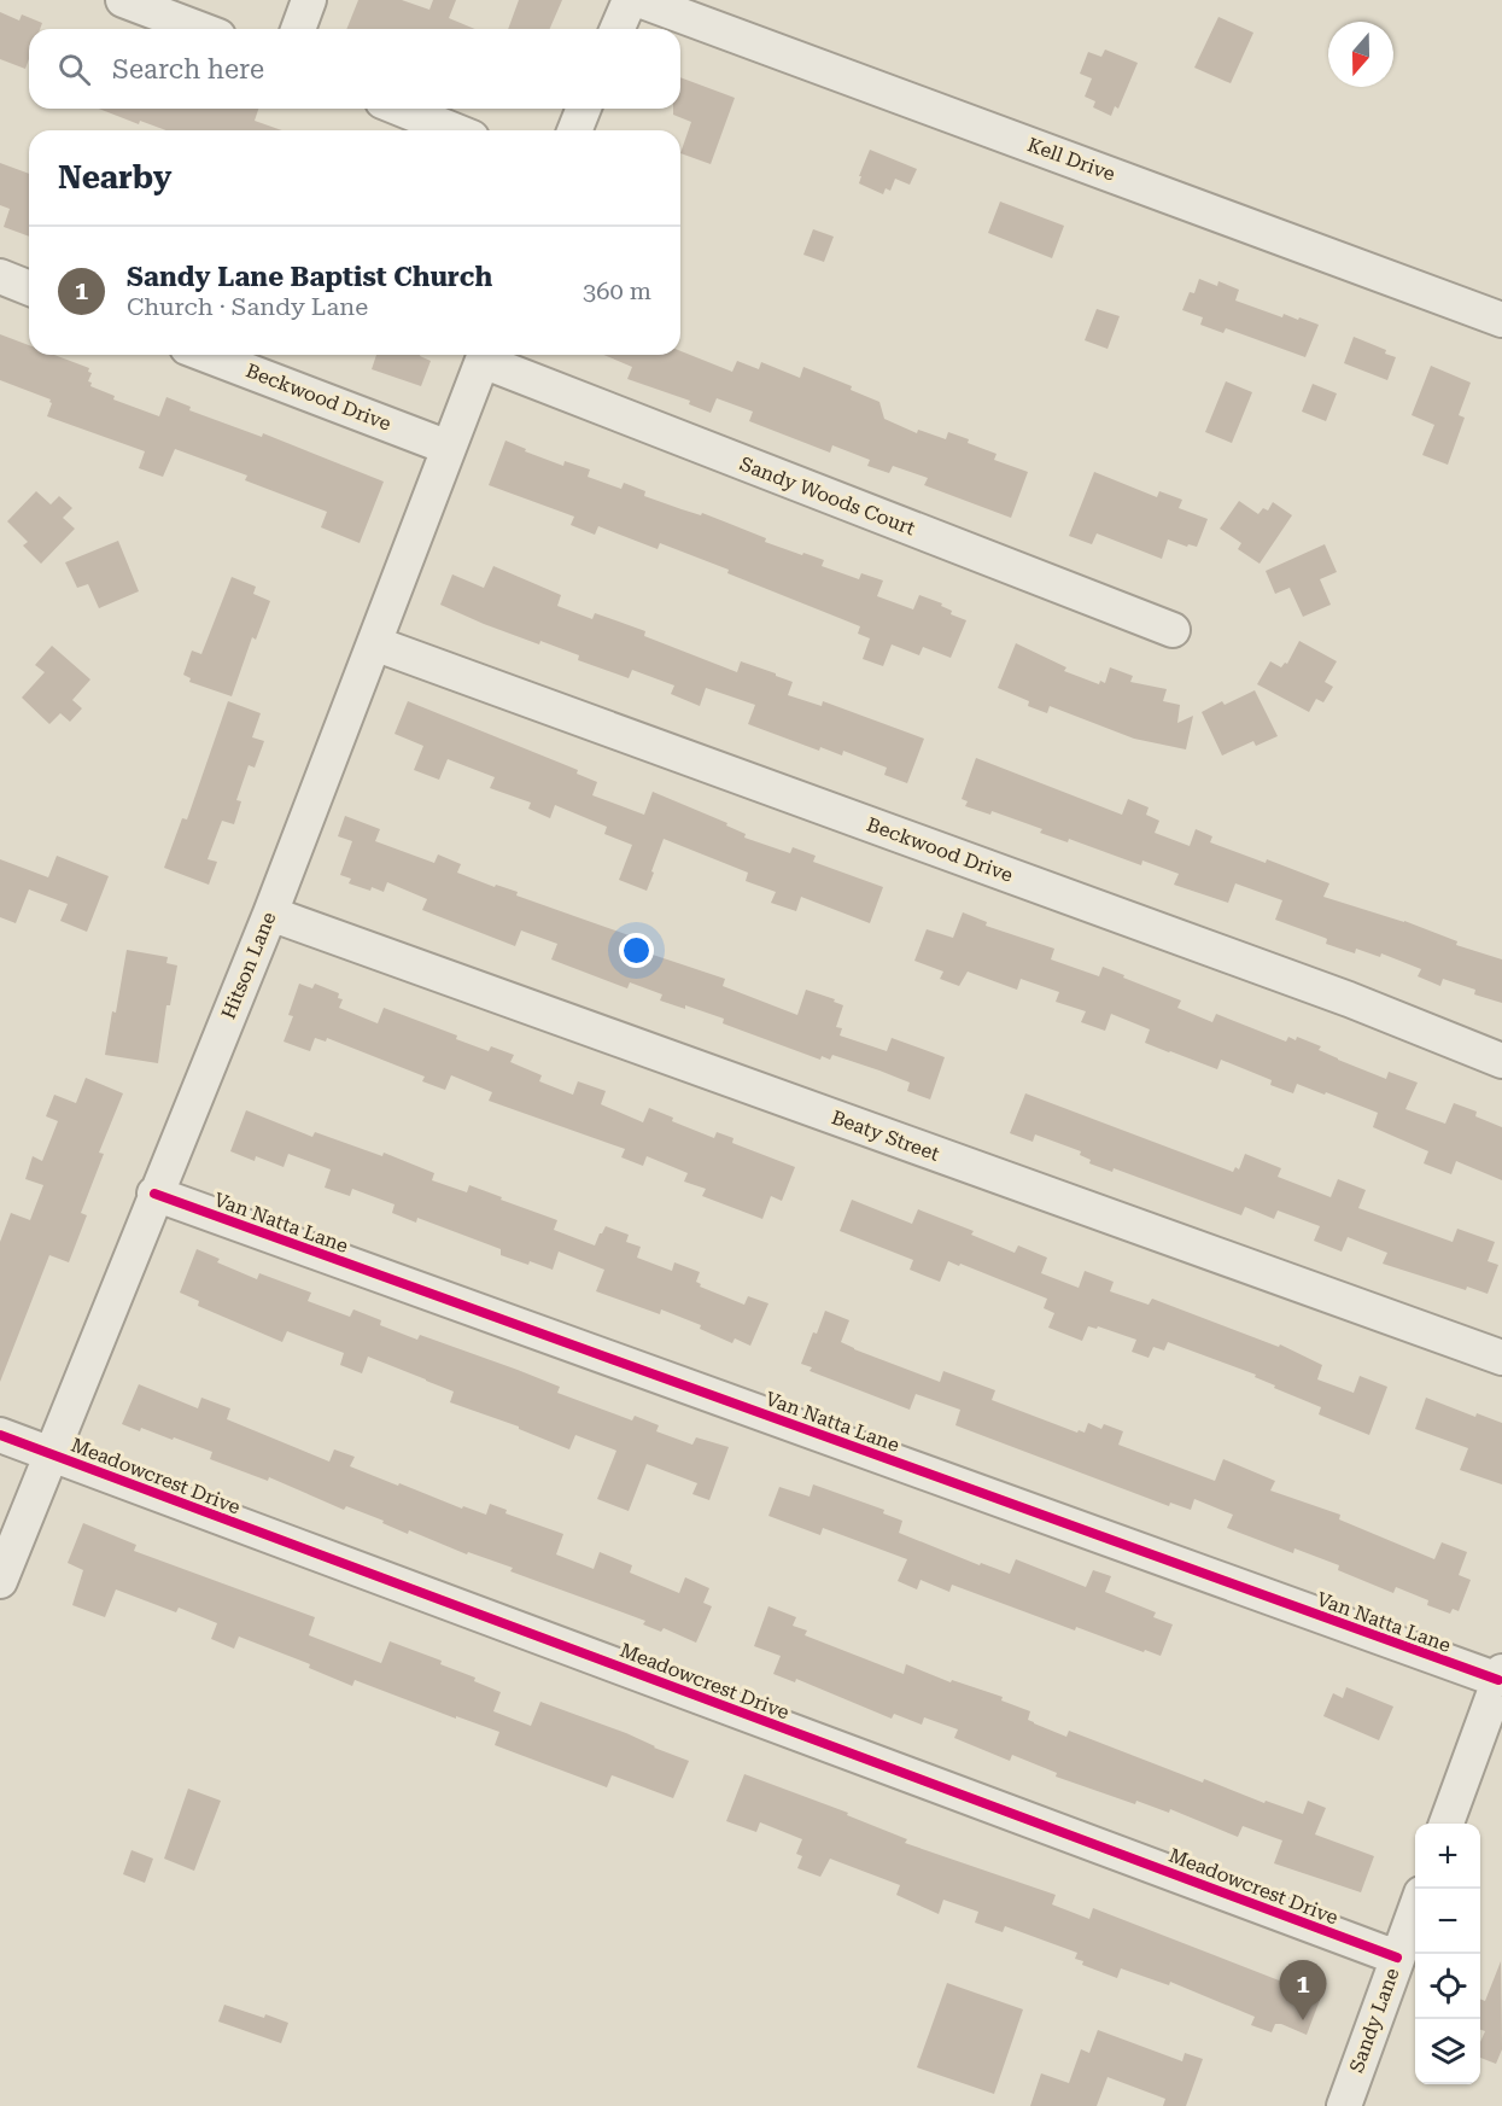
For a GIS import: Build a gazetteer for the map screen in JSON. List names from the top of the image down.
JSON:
{
  "streets": {
    "street": [
      "Kell Drive",
      "Beckwood Drive",
      "Sandy Woods Court",
      "Hitson Lane",
      "Beaty Street",
      "Van Natta Lane",
      "Meadowcrest Drive",
      "Sandy Lane"
    ]
  },
  "crossings": [
    ["Beckwood Drive", "Hitson Lane"],
    ["Hitson Lane", "Beaty Street"],
    ["Hitson Lane", "Van Natta Lane"],
    ["Hitson Lane", "Meadowcrest Drive"],
    ["Meadowcrest Drive", "Sandy Lane"]
  ],
  "north": "bottom",
  "page": {
    "search": "Search here",
    "heading": "Nearby",
    "list": [
      {
        "mark": "1",
        "name": "Sandy Lane Baptist Church",
        "note": "Church · Sandy Lane",
        "value": "360 m"
      }
    ],
    "map_buttons": ["+", "−"],
    "pins": "1"
  }
}
